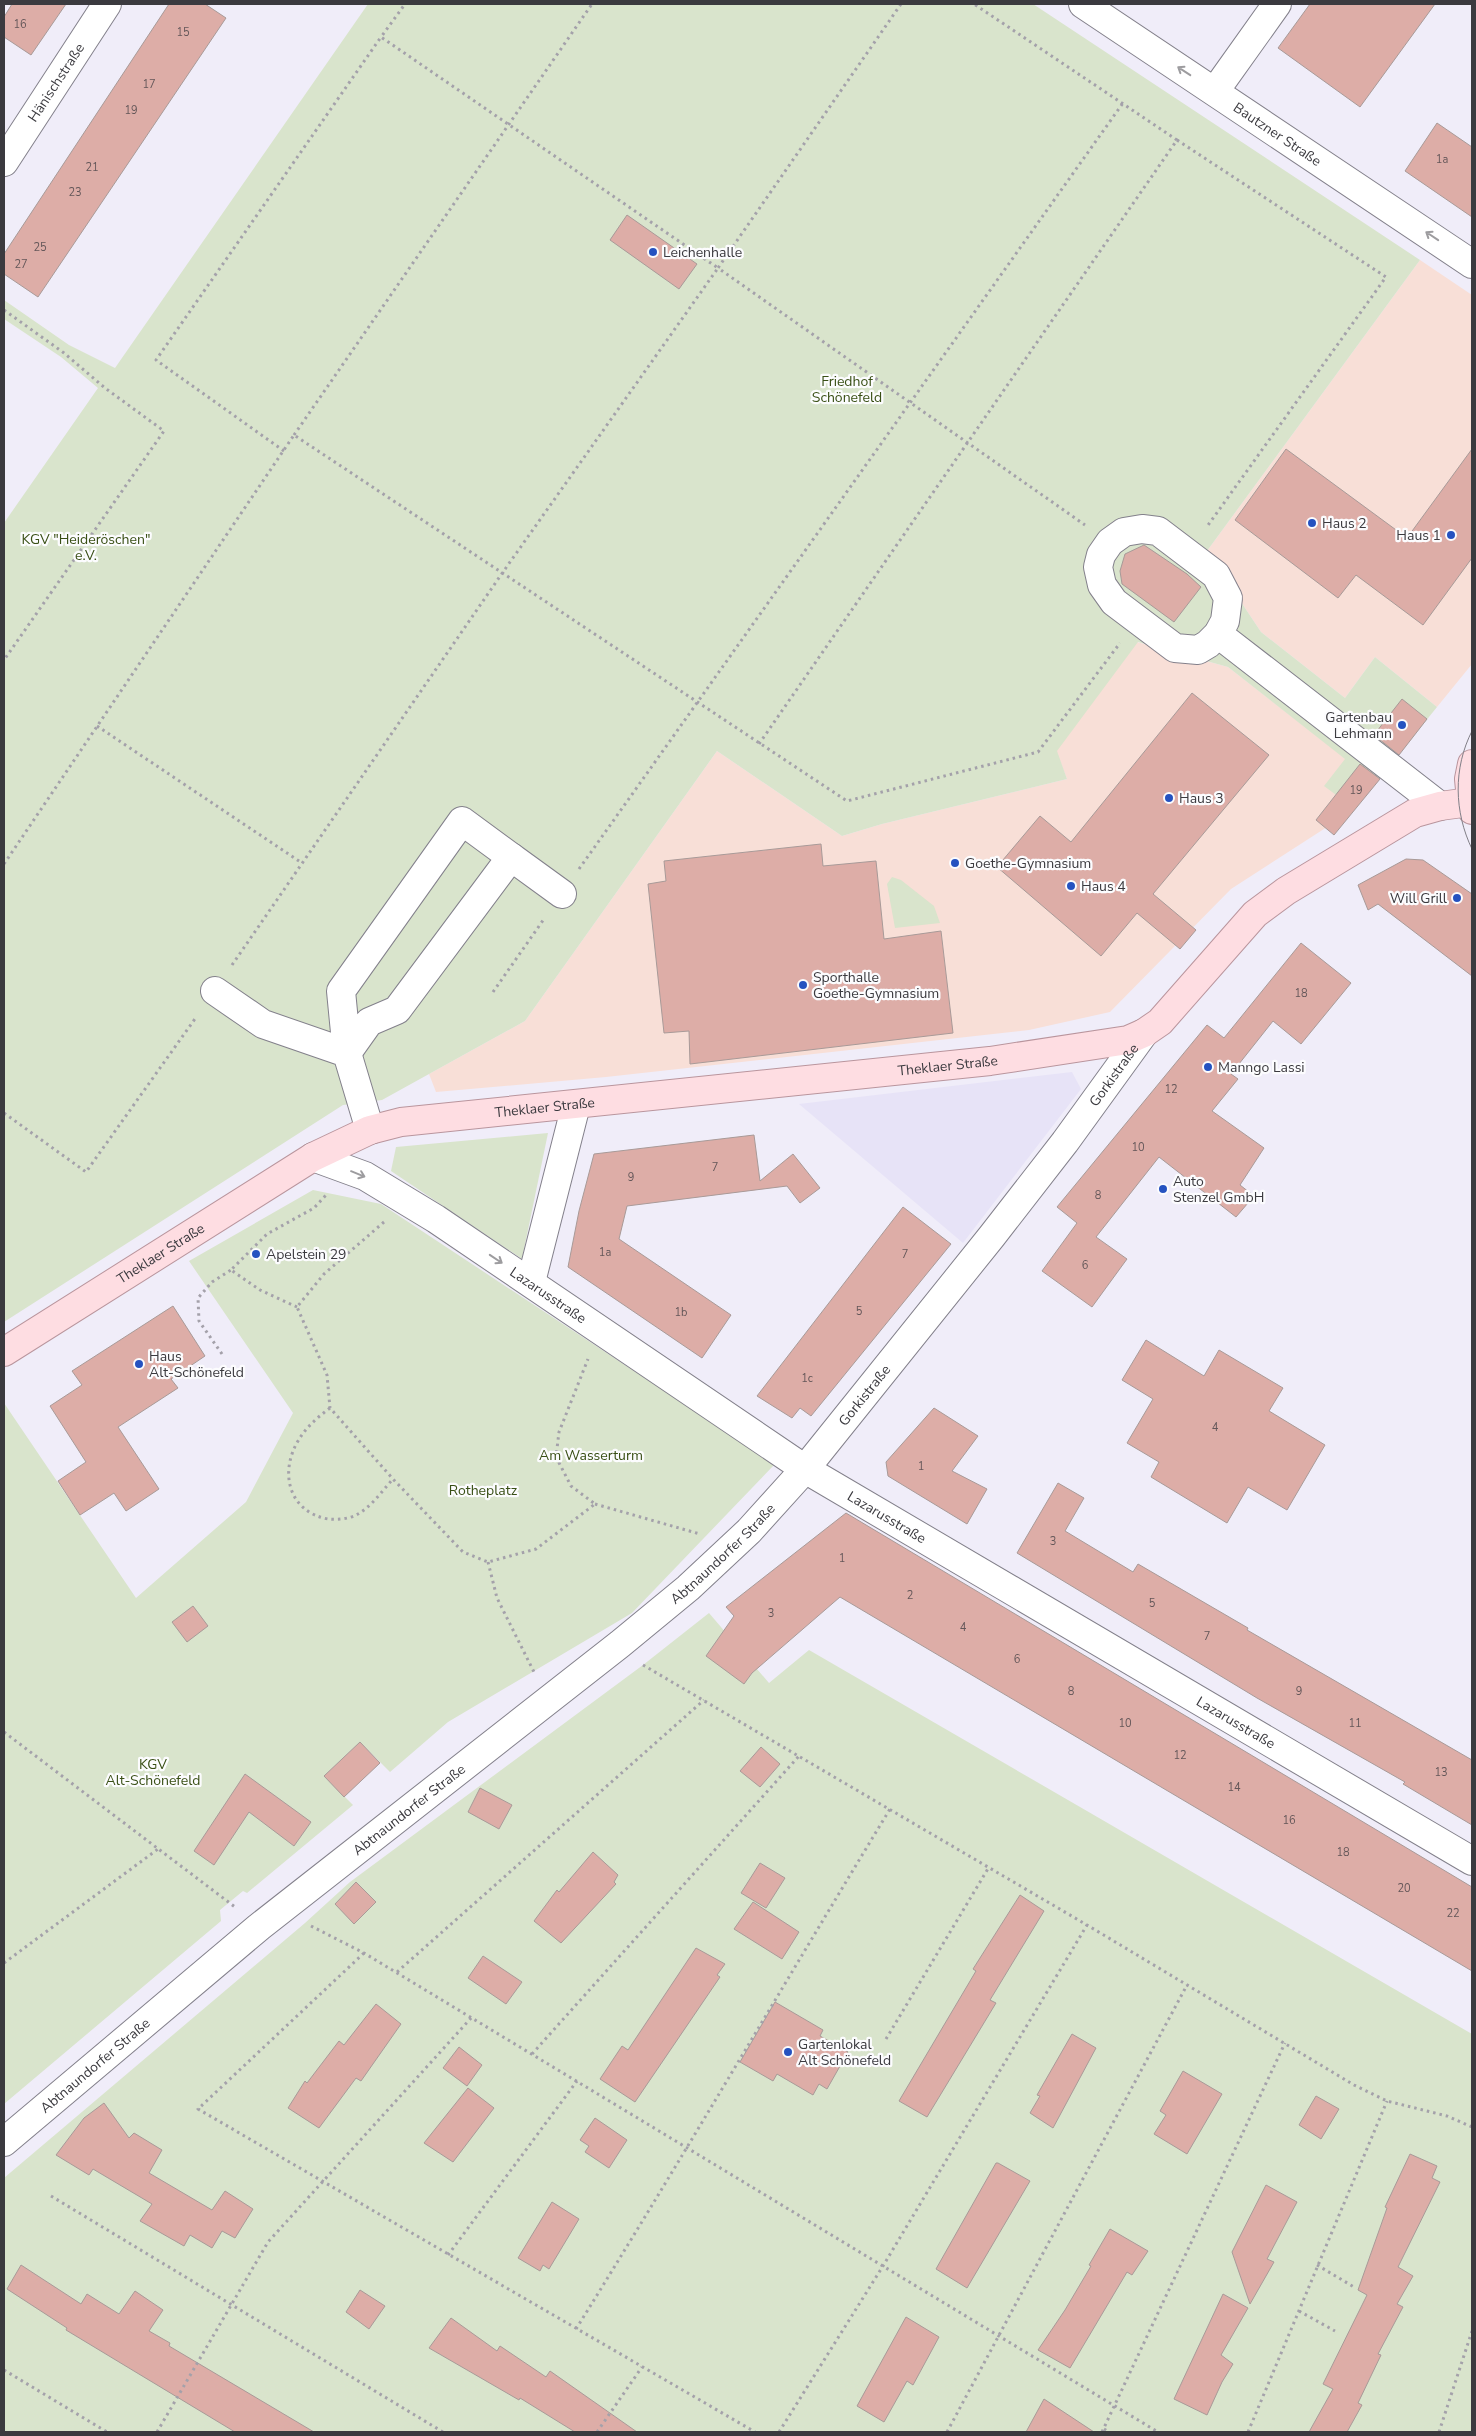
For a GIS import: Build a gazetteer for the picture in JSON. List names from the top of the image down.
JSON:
{
  "streets": {
    "main road": ["Theklaer Straße", "Gorkistraße"],
    "street": [
      "Hänischstraße",
      "Bautzner Straße",
      "Lazarusstraße",
      "Abtnaundorfer Straße"
    ]
  },
  "crossings": [
    ["Theklaer Straße", "Gorkistraße"],
    ["Theklaer Straße", "Lazarusstraße"],
    ["Gorkistraße", "Lazarusstraße"],
    ["Gorkistraße", "Abtnaundorfer Straße"],
    ["Lazarusstraße", "Abtnaundorfer Straße"]
  ],
  "one_way": ["Bautzner Straße"],
  "parks": [
    "Friedhof Schönefeld",
    "KGV \"Heideröschen\" e.V.",
    "Am Wasserturm",
    "Rotheplatz",
    "KGV Alt-Schönefeld"
  ],
  "places": [
    "Leichenhalle",
    "Haus 2",
    "Haus 1",
    "Gartenbau Lehmann",
    "Haus 3",
    "Goethe-Gymnasium",
    "Haus 4",
    "Will Grill",
    "Sporthalle Goethe-Gymnasium",
    "Manngo Lassi",
    "Auto Stenzel GmbH",
    "Apelstein 29",
    "Haus Alt-Schönefeld",
    "Gartenlokal Alt Schönefeld"
  ],
  "house_numbers": [
    "16",
    "15",
    "17",
    "19",
    "1a",
    "21",
    "23",
    "25",
    "27",
    "19",
    "18",
    "12",
    "10",
    "7",
    "9",
    "8",
    "1a",
    "7",
    "6",
    "5",
    "1b",
    "1c",
    "4",
    "1",
    "3",
    "1",
    "2",
    "5",
    "3",
    "4",
    "7",
    "6",
    "8",
    "9",
    "10",
    "11",
    "12",
    "13",
    "14",
    "16",
    "18",
    "20",
    "22"
  ]
}
